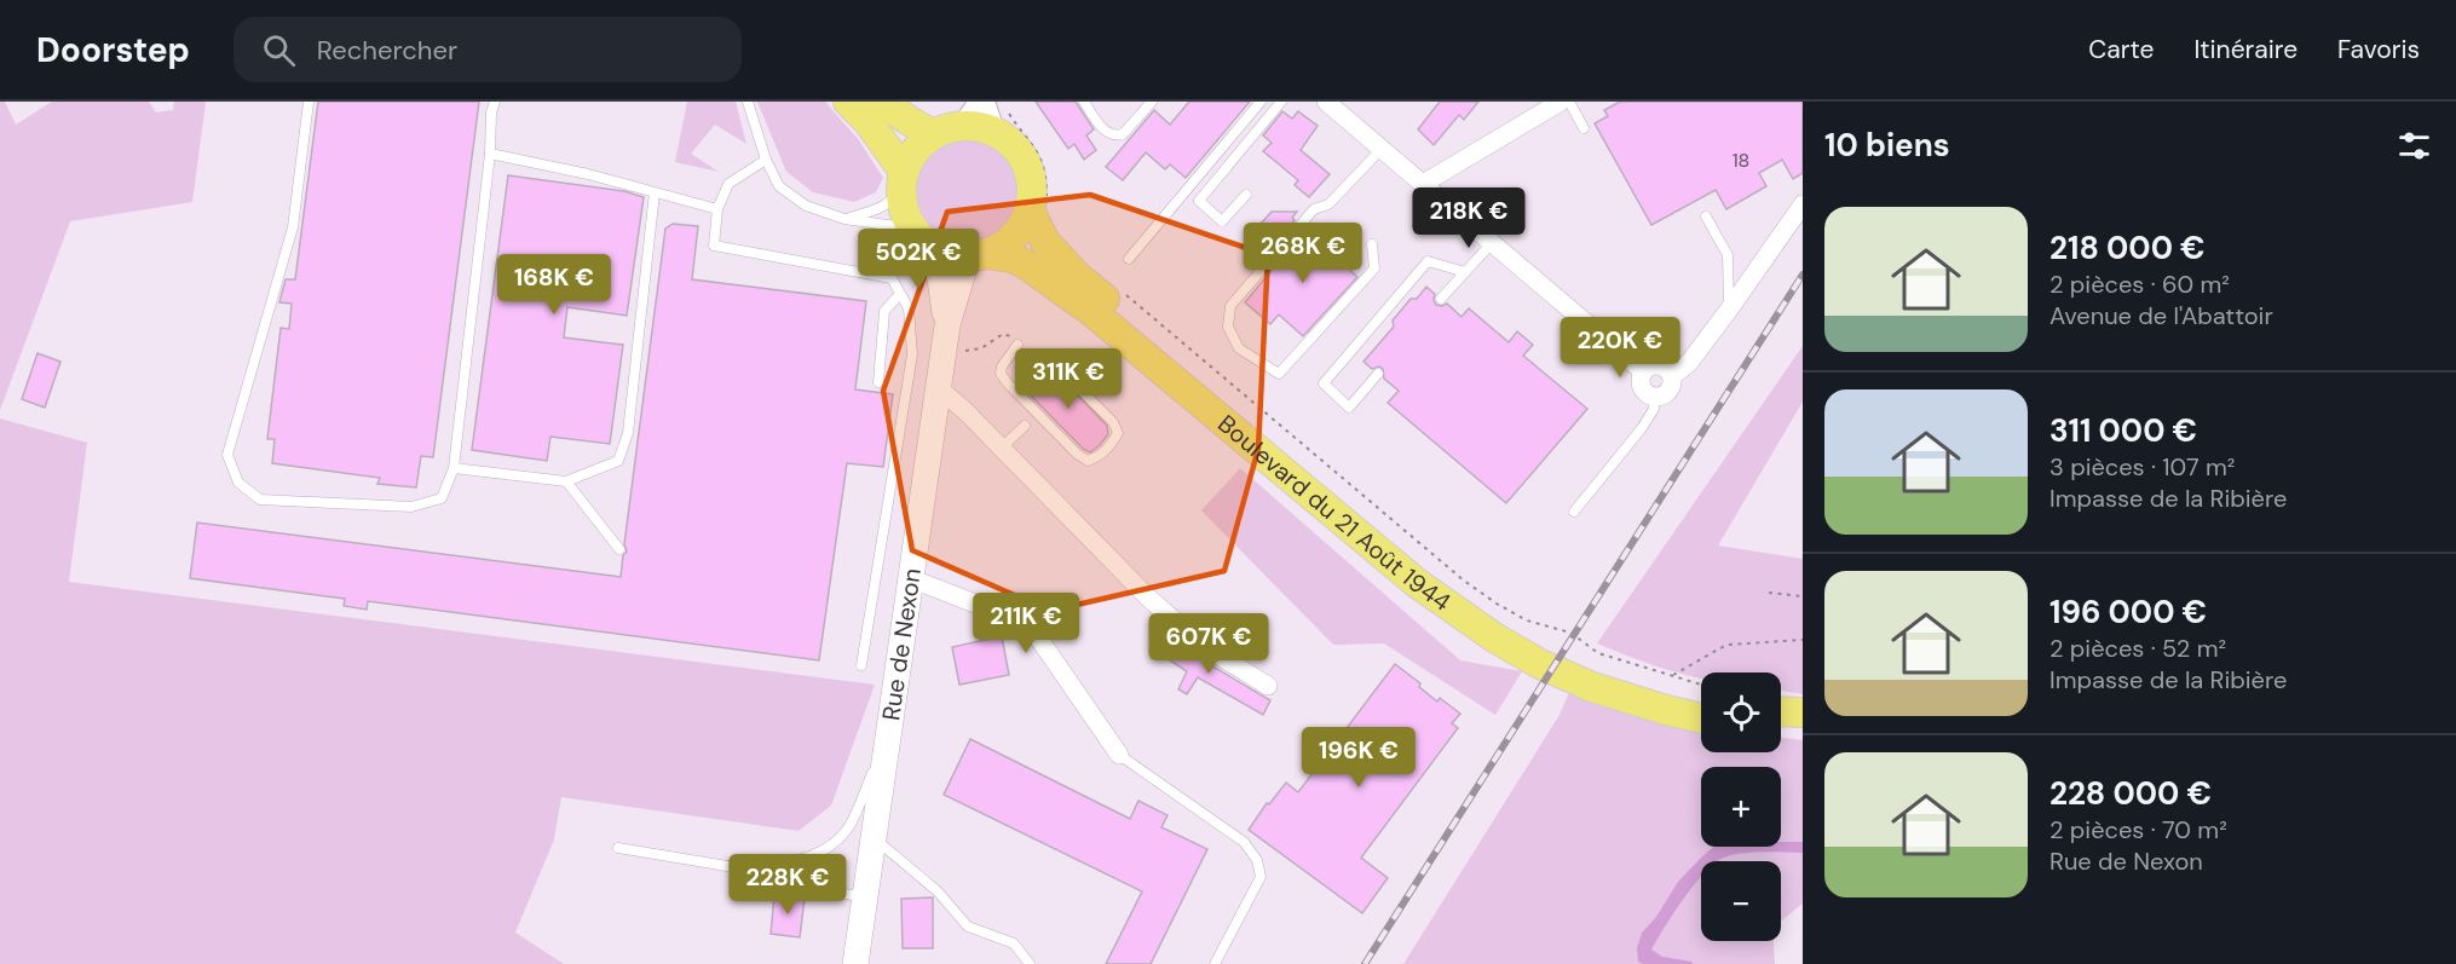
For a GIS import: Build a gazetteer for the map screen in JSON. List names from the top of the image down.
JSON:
{
  "streets": {
    "main road": ["Boulevard du 21 Août 1944", "Rue de Nexon"]
  },
  "crossings": [
    ["Boulevard du 21 Août 1944", "Rue de Nexon"]
  ],
  "house_numbers": ["18"],
  "page": {
    "header": "Doorstep",
    "search": "Rechercher",
    "nav": ["Carte", "Itinéraire", "Favoris"],
    "heading": "10 biens",
    "price": [
      "218K €",
      "268K €",
      "502K €",
      "168K €",
      "220K €",
      "311K €",
      "211K €",
      "607K €",
      "196K €",
      "228K €"
    ],
    "list": [
      {
        "name": "218 000 €",
        "note": "2 pièces · 60 m² · Avenue de l'Abattoir"
      },
      {
        "name": "311 000 €",
        "note": "3 pièces · 107 m² · Impasse de la Ribière"
      },
      {
        "name": "196 000 €",
        "note": "2 pièces · 52 m² · Impasse de la Ribière"
      },
      {
        "name": "228 000 €",
        "note": "2 pièces · 70 m² · Rue de Nexon"
      }
    ],
    "map_buttons": ["+", "−"]
  }
}
